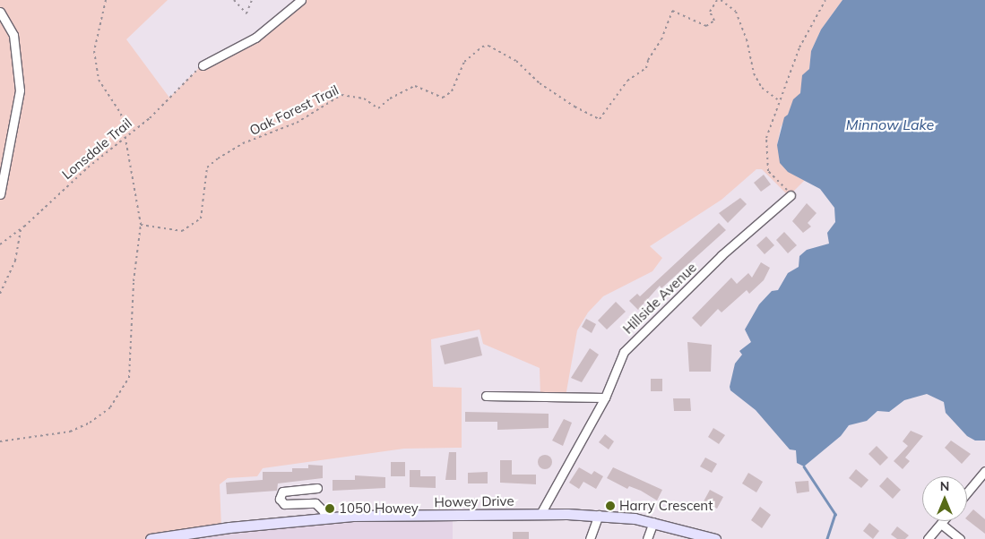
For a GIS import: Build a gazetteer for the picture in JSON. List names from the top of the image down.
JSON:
{
  "streets": {
    "main road": ["Howey Drive"],
    "street": ["Hillside Avenue"],
    "path": ["Oak Forest Trail", "Lonsdale Trail"]
  },
  "crossings": [
    ["Hillside Avenue", "Howey Drive"]
  ],
  "water": ["Minnow Lake"],
  "places": ["Harry Crescent", "1050 Howey"],
  "north": "top"
}
